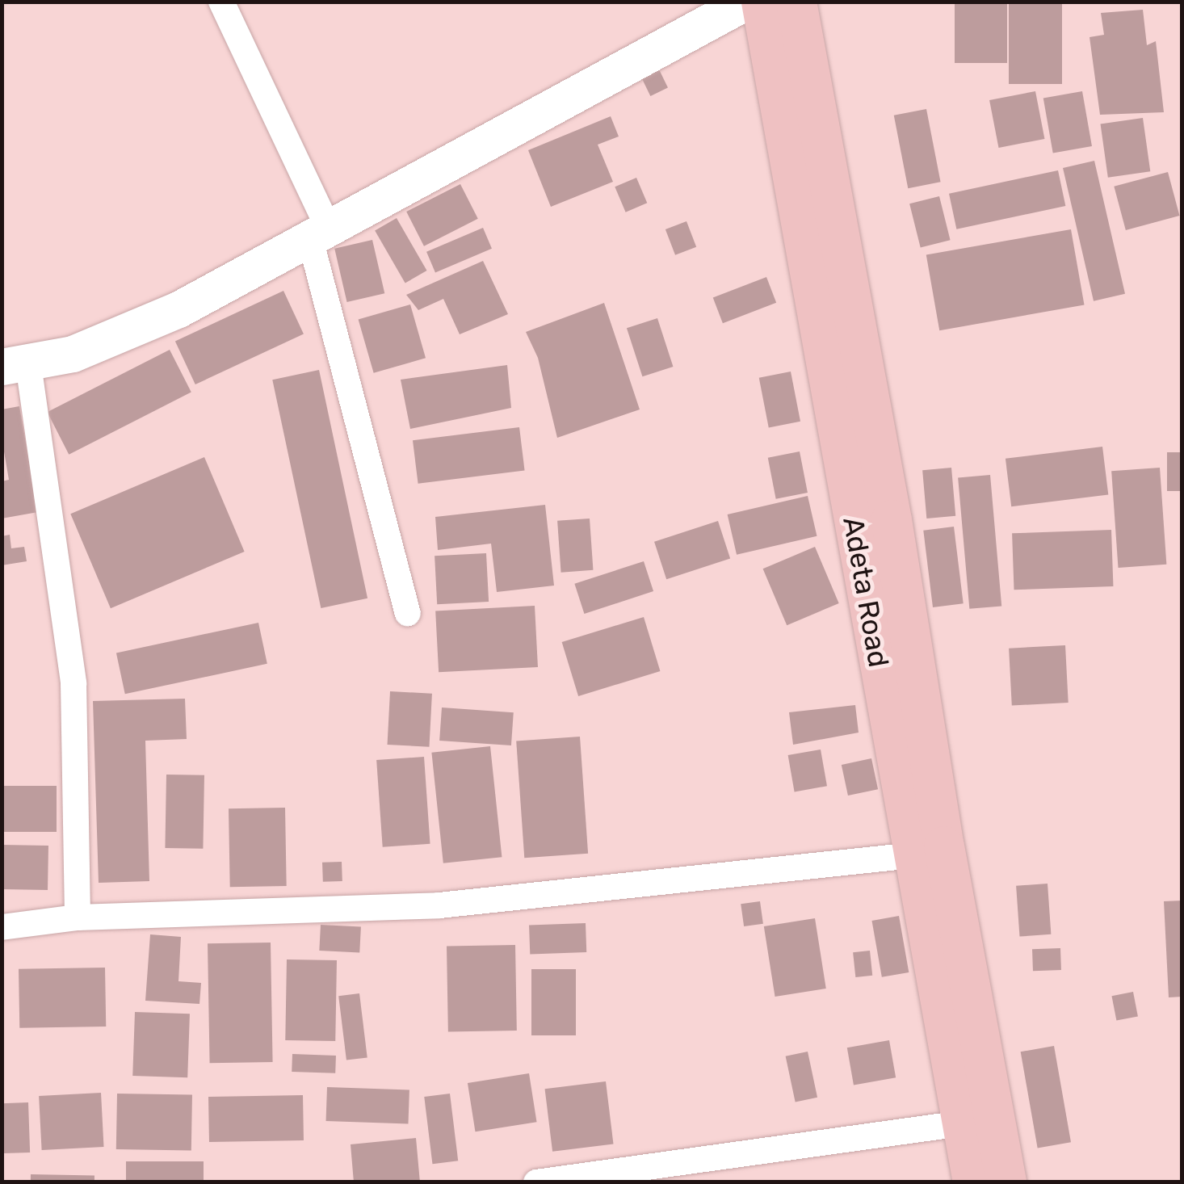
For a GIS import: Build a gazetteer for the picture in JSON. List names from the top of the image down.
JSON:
{
  "streets": {
    "main road": ["Adeta Road"]
  }
}
